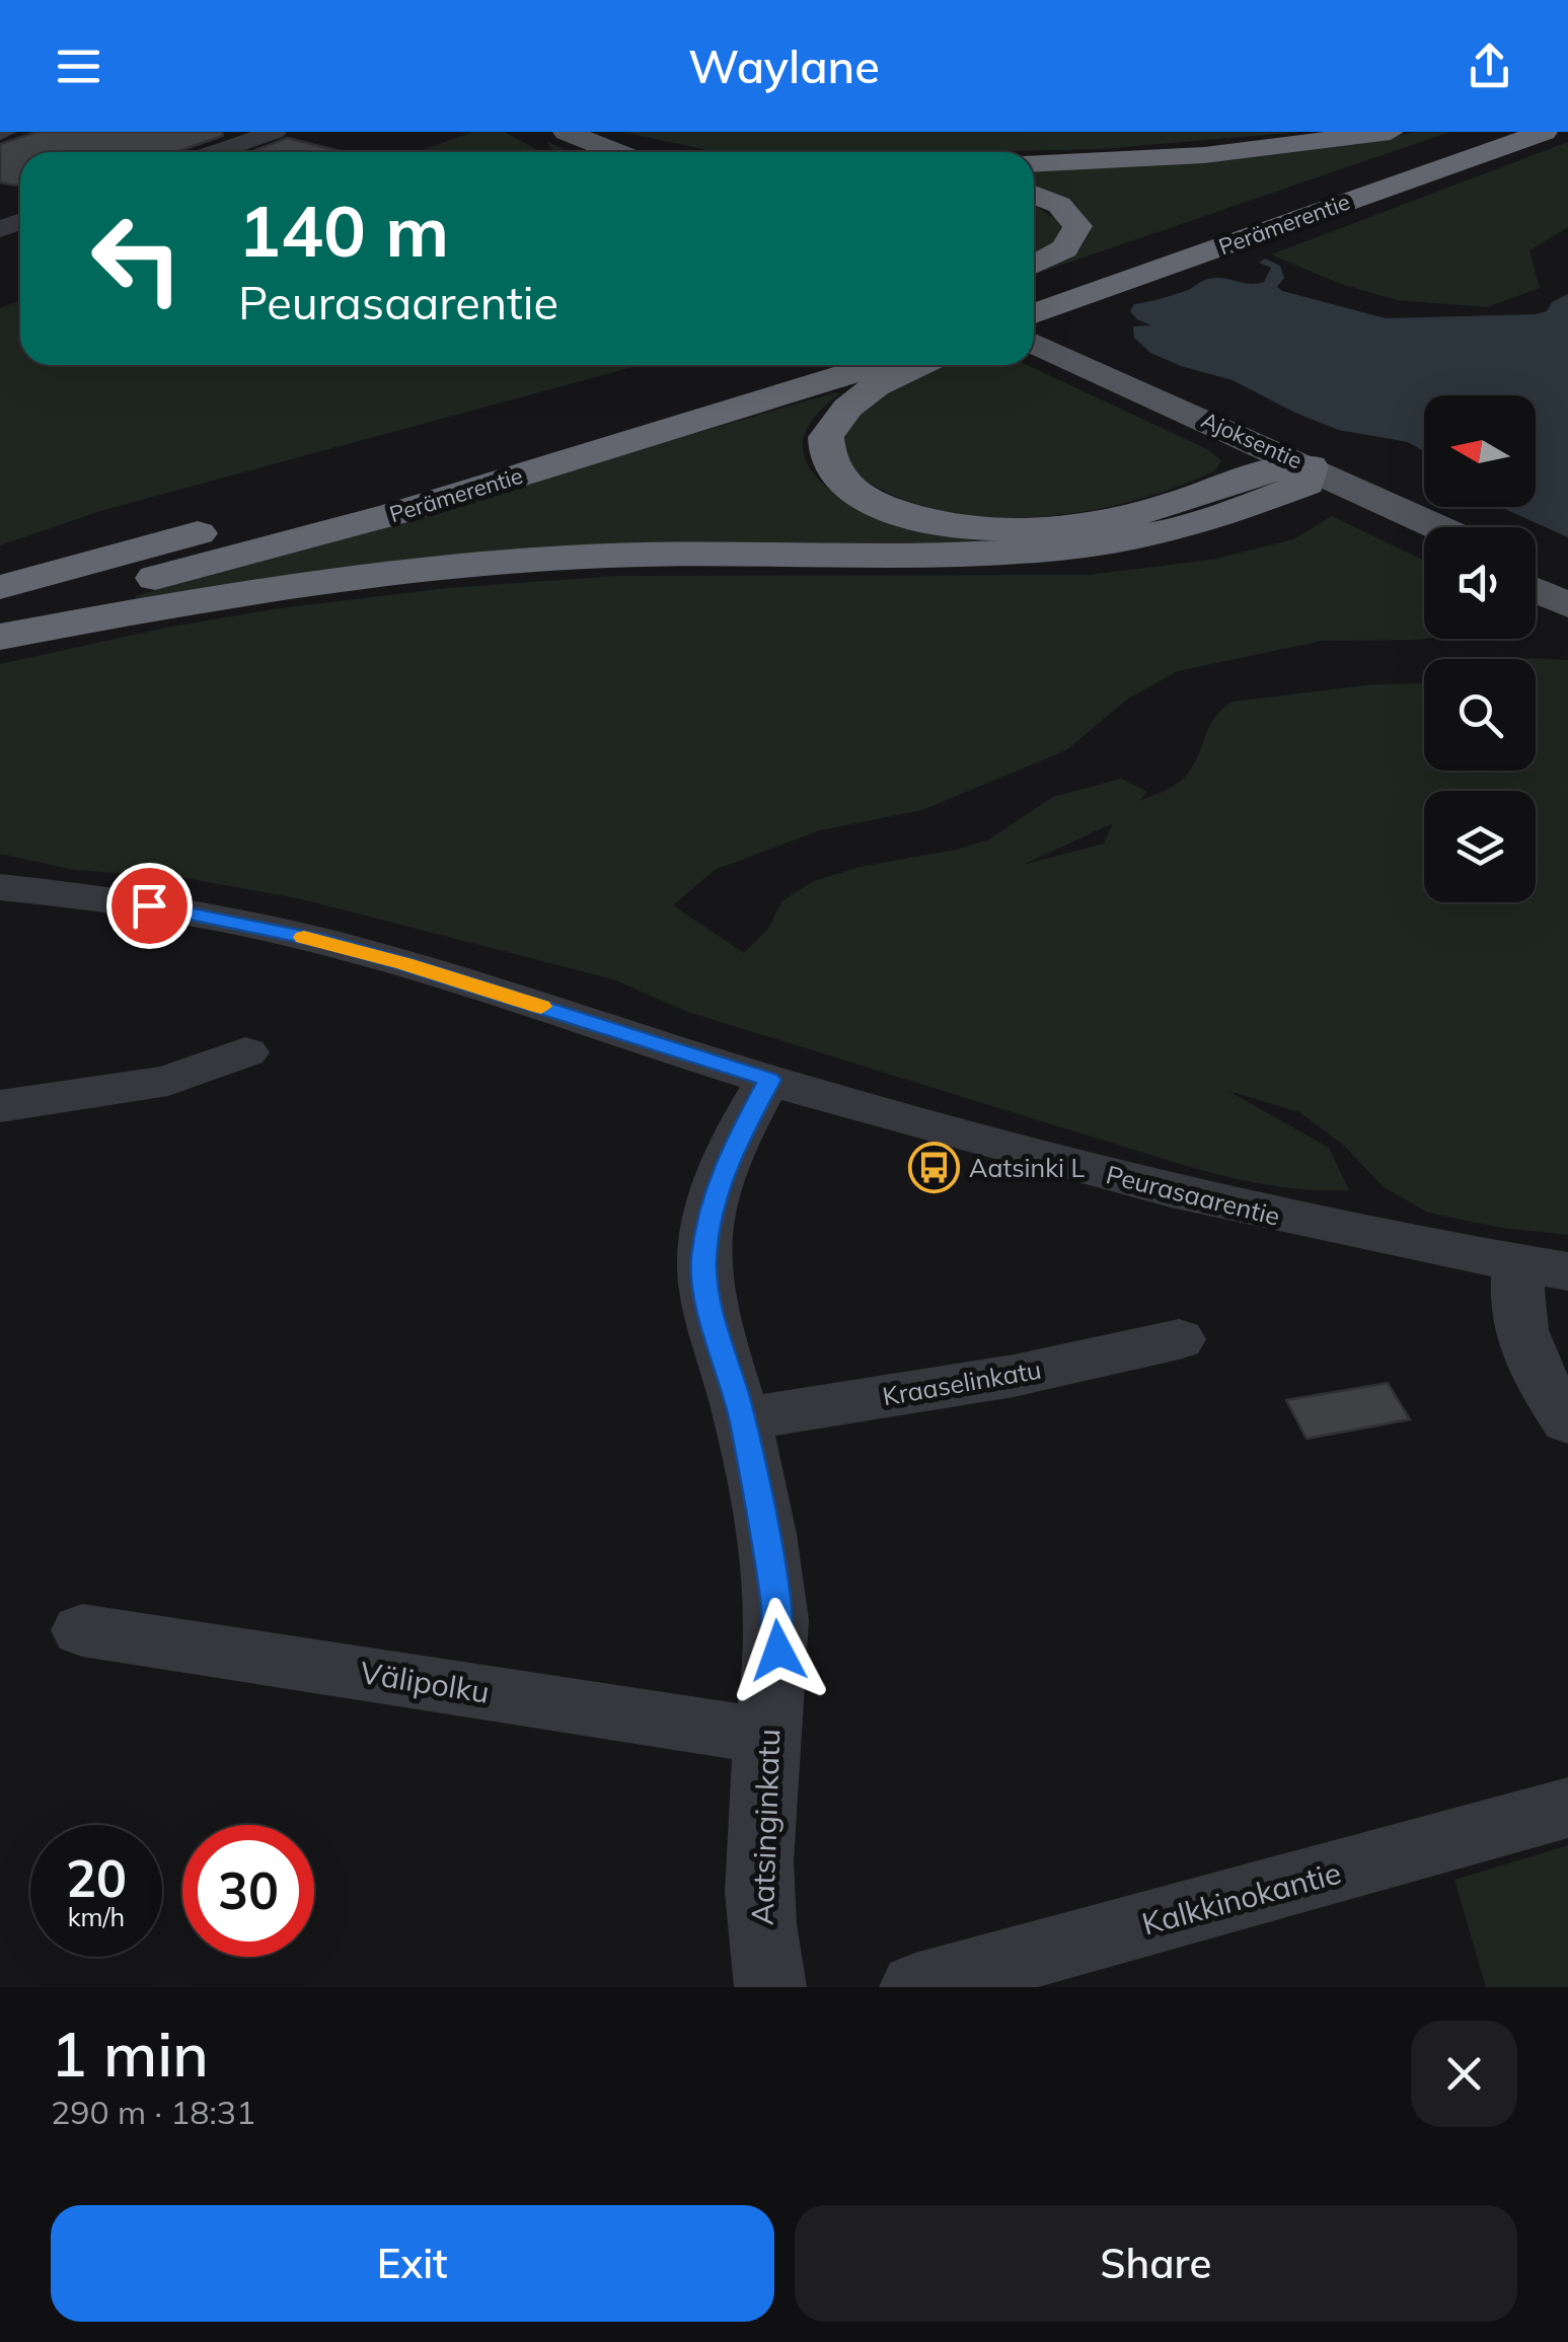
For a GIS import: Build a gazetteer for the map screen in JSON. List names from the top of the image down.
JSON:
{
  "streets": {
    "highway": ["Perämerentie"],
    "main road": ["Ajoksentie"],
    "street": [
      "Peurasaarentie",
      "Kraaselinkatu",
      "Välipolku",
      "Aatsinginkatu",
      "Kalkkinokantie"
    ]
  },
  "crossings": [
    ["Peurasaarentie", "Aatsinginkatu"],
    ["Kraaselinkatu", "Aatsinginkatu"],
    ["Välipolku", "Aatsinginkatu"]
  ],
  "places": {
    "bus stop": ["Aatsinki L"]
  },
  "north": "left",
  "page": {
    "header": "Waylane",
    "turn": ["140 m", "Peurasaarentie"],
    "speed": "20 km/h",
    "limit": "30",
    "heading": ["1 min", "290 m · 18:31"],
    "buttons": ["Exit", "Share"]
  }
}
